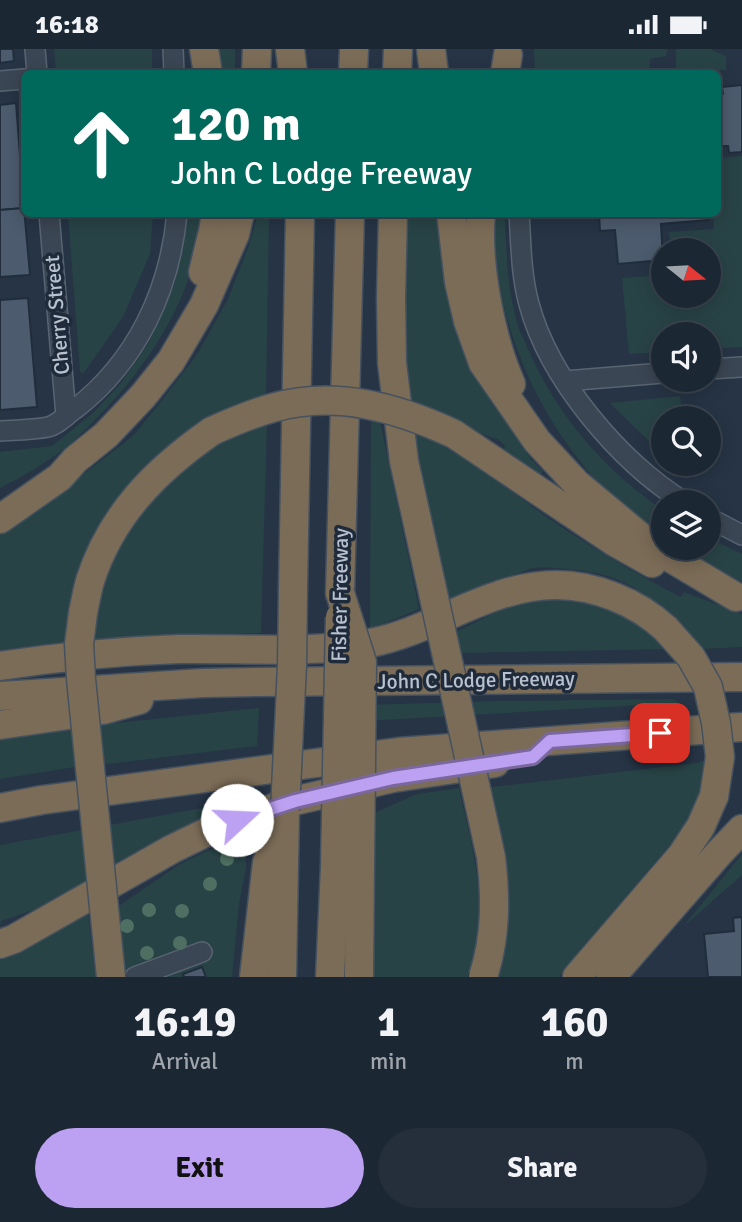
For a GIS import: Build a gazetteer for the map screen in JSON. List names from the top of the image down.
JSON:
{
  "streets": {
    "highway": ["Fisher Freeway", "John C Lodge Freeway"],
    "street": ["Cherry Street"]
  },
  "north": "right",
  "page": {
    "status": "16:18",
    "turn": ["120 m", "John C Lodge Freeway"],
    "eta": [
      "16:19",
      "Arrival",
      "1",
      "min",
      "160",
      "m"
    ],
    "buttons": ["Exit", "Share"]
  }
}
